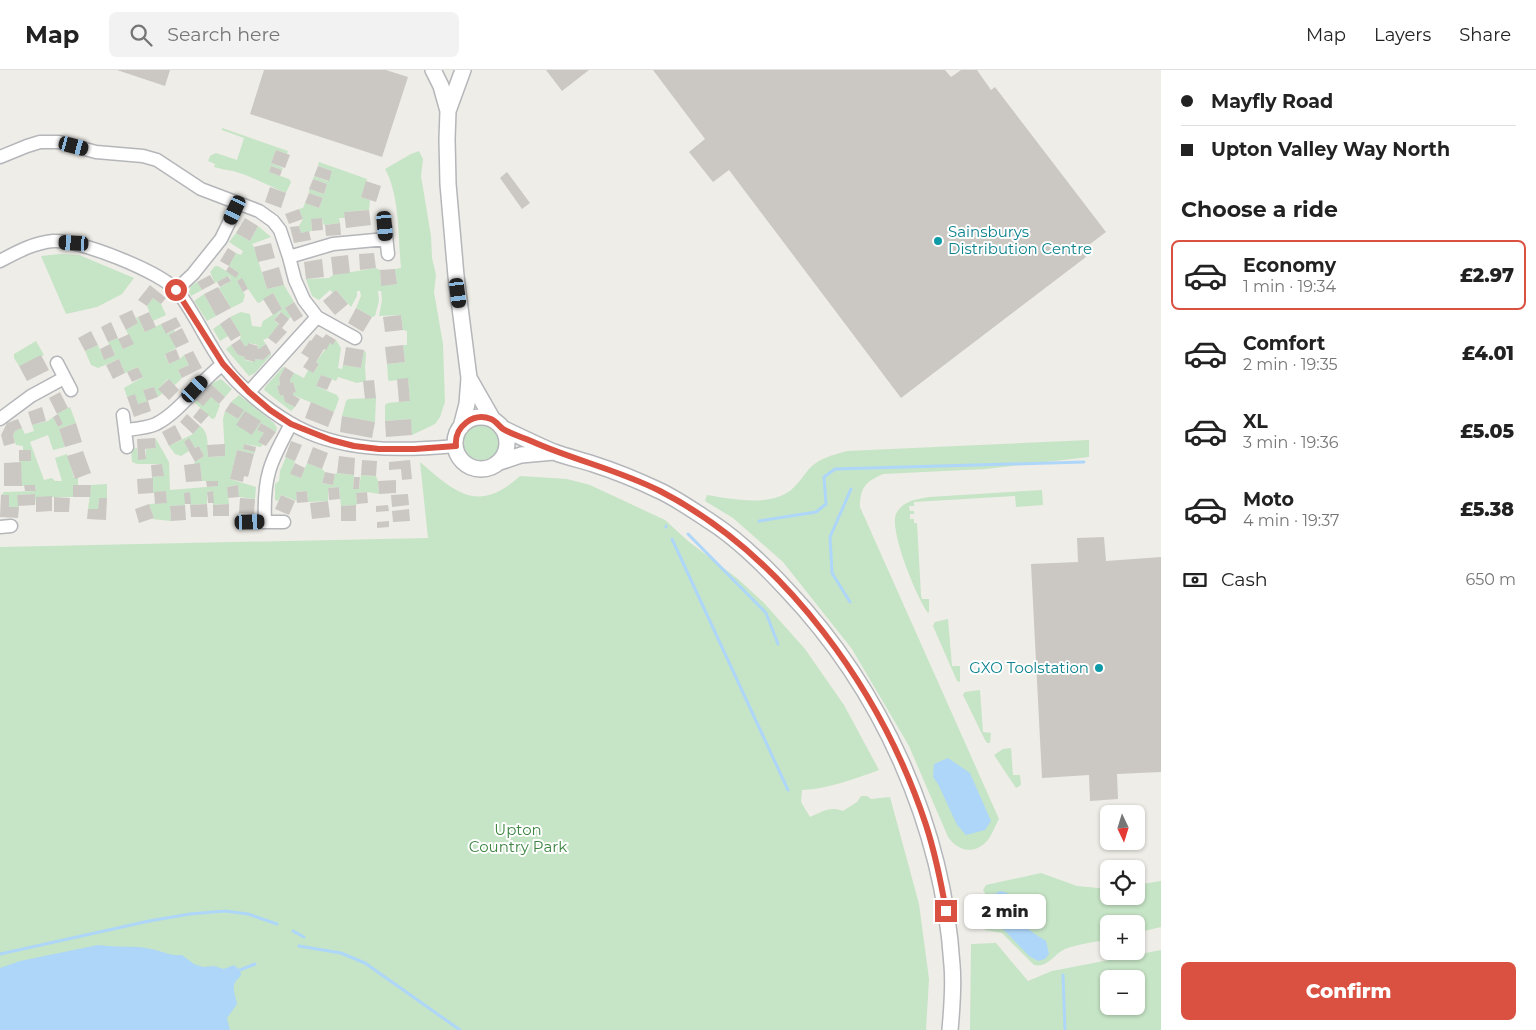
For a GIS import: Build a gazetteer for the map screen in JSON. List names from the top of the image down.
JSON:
{
  "parks": ["Upton Country Park"],
  "places": ["Sainsburys Distribution Centre", "GXO Toolstation"],
  "north": "bottom",
  "page": {
    "header": "Map",
    "search": "Search here",
    "nav": ["Map", "Layers", "Share"],
    "banner": ["Mayfly Road", "Upton Valley Way North"],
    "heading": "Choose a ride",
    "list": [
      {
        "name": "Economy",
        "note": "1 min · 19:34",
        "value": "£2.97"
      },
      {
        "name": "Comfort",
        "note": "2 min · 19:35",
        "value": "£4.01"
      },
      {
        "name": "XL",
        "note": "3 min · 19:36",
        "value": "£5.05"
      },
      {
        "name": "Moto",
        "note": "4 min · 19:37",
        "value": "£5.38"
      }
    ],
    "pay": ["Cash", "650 m"],
    "map_buttons": ["+", "−"],
    "bubble": "2 min",
    "buttons": "Confirm"
  }
}
